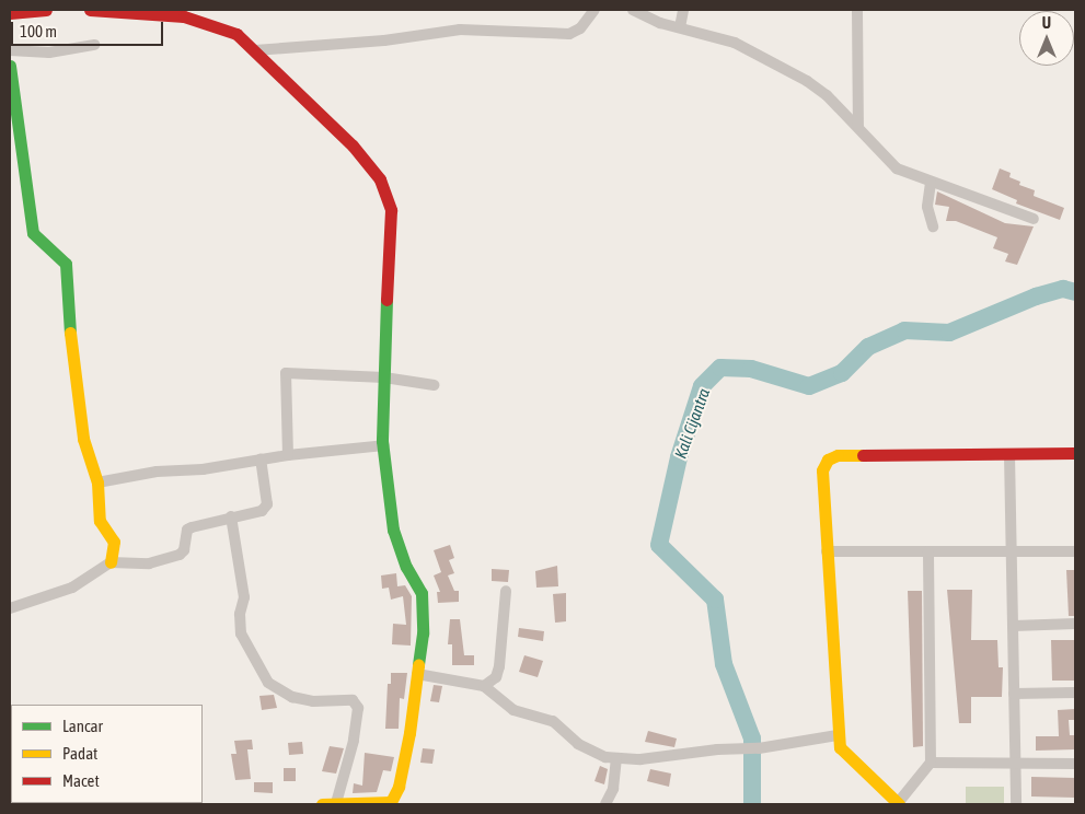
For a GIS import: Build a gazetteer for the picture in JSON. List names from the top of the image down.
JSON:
{
  "water": ["Kali Cijantra"],
  "legend": ["Lancar", "Padat", "Macet"],
  "scale_bar": "100 m",
  "north": "top"
}
